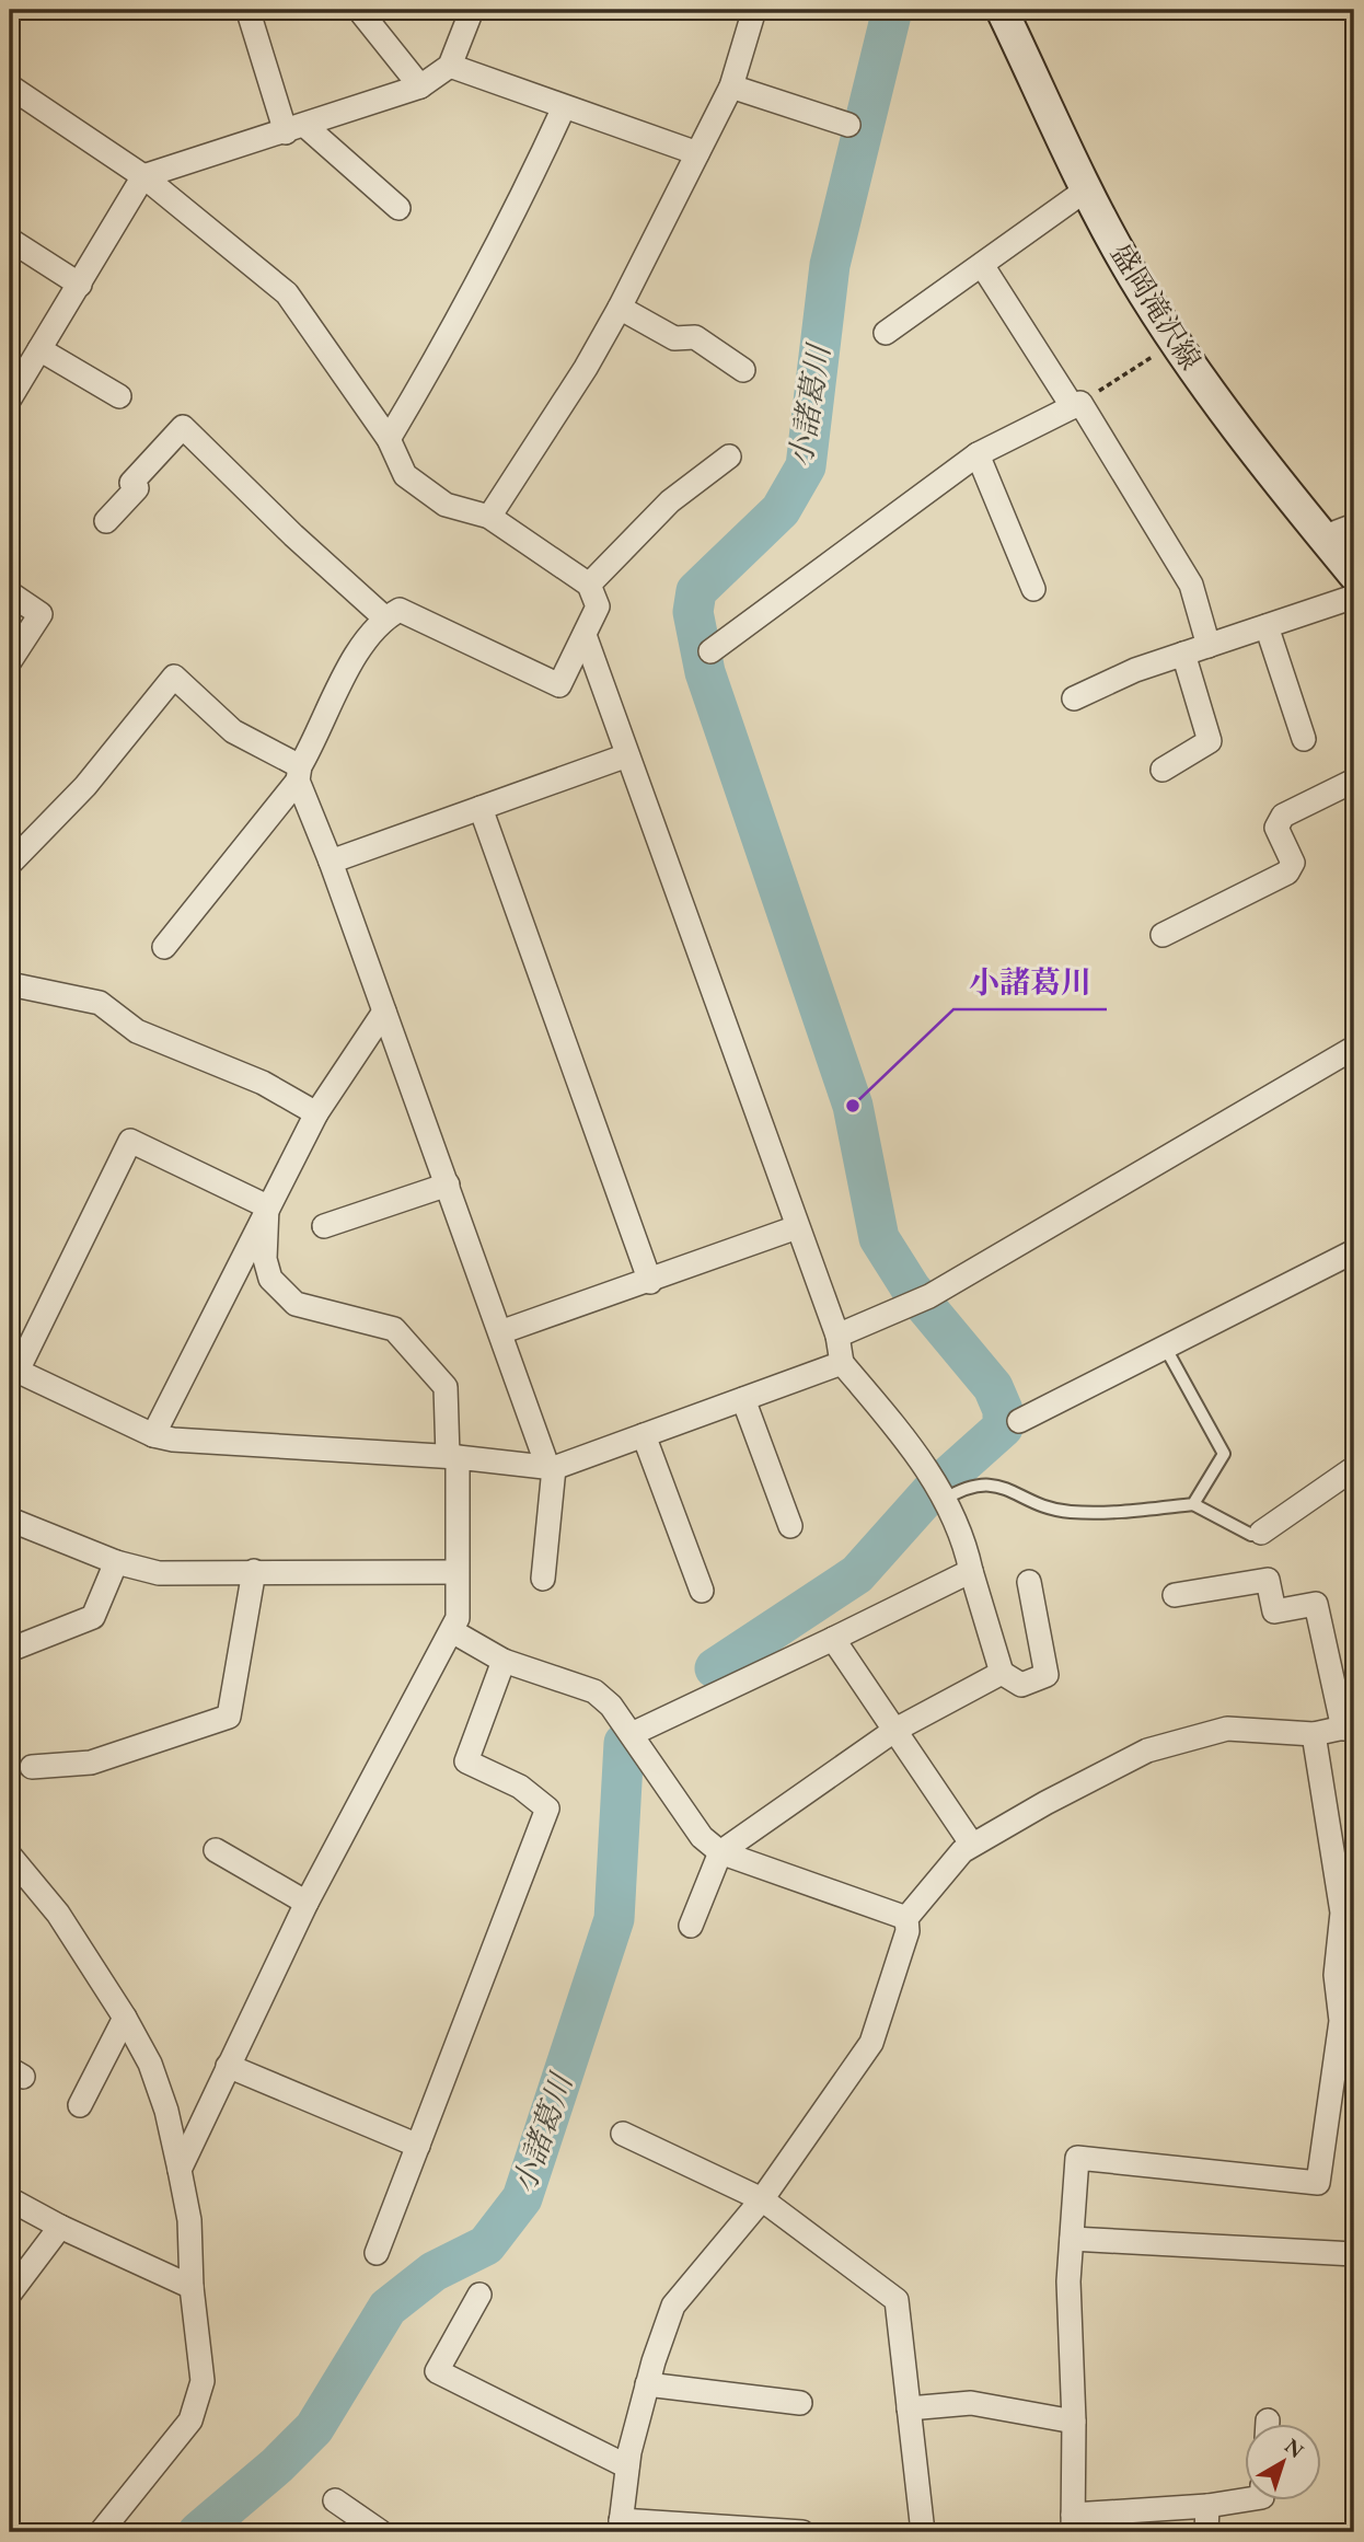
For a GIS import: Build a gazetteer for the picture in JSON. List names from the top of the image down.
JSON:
{
  "streets": {
    "main road": ["盛岡滝沢線"]
  },
  "water": ["小諸葛川"],
  "places": ["小諸葛川"],
  "north": "top right"
}
